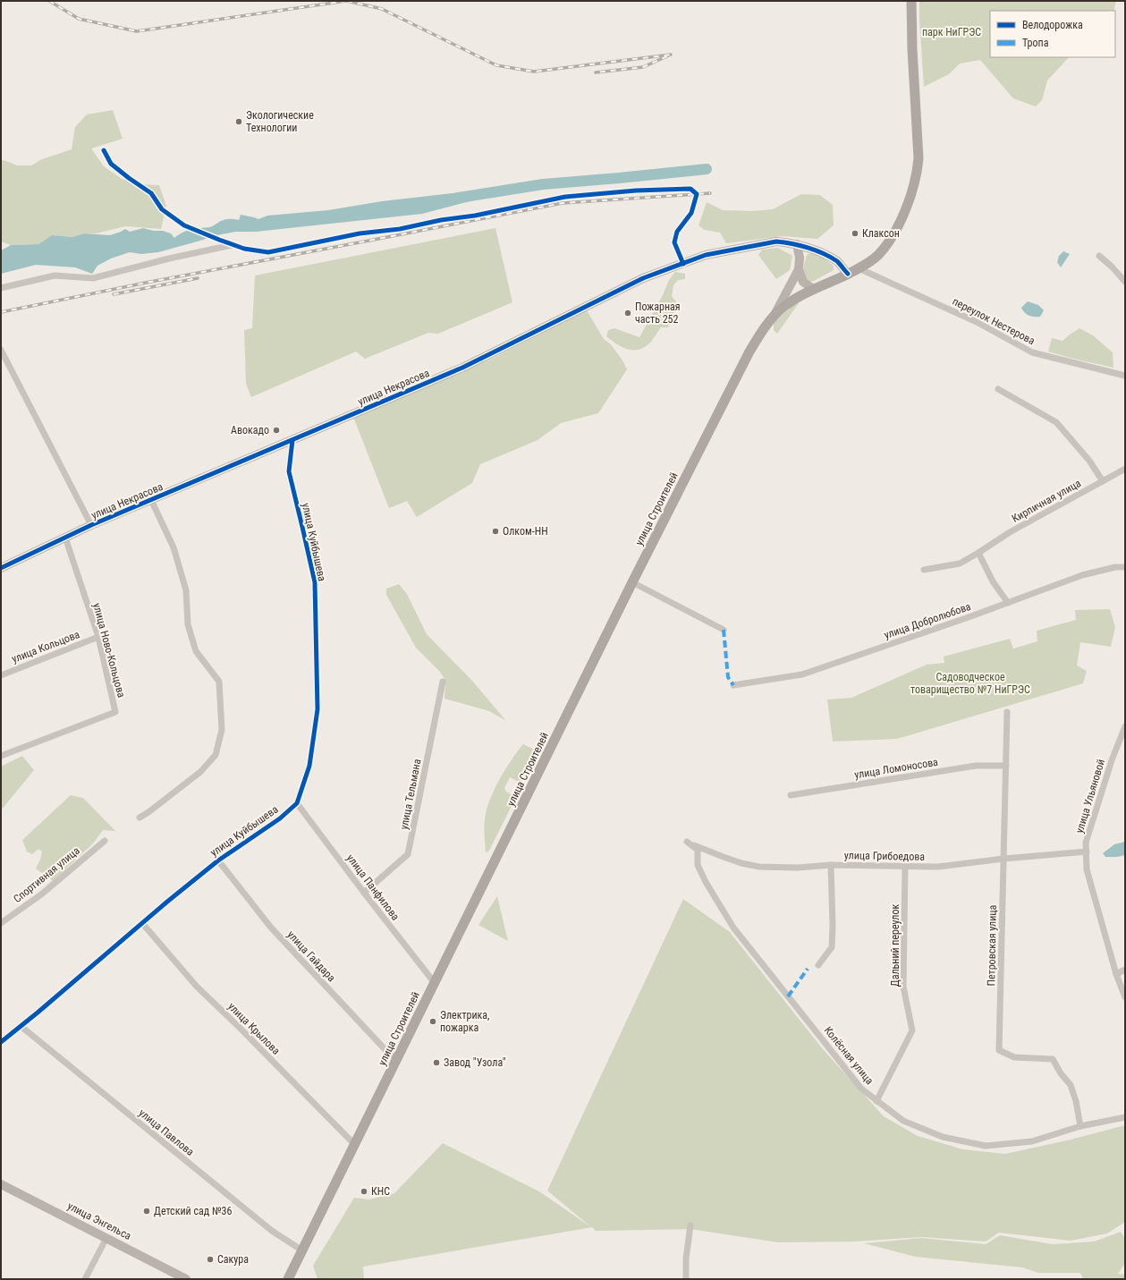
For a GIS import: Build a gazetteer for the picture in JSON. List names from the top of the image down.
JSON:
{
  "streets": {
    "main road": ["улица Строителей"],
    "street": [
      "переулок Нестерова",
      "улица Некрасова",
      "Кирпичная улица",
      "улица Куйбышева",
      "улица Добролюбова",
      "улица Кольцова",
      "улица Ново-Кольцова",
      "улица Ломоносова",
      "улица Тельмана",
      "улица Ульяновой",
      "улица Грибоедова",
      "Спортивная улица",
      "улица Панфилова",
      "Дальний переулок",
      "Петровская улица",
      "улица Гайдара",
      "улица Крылова",
      "Колёсная улица",
      "улица Павлова",
      "улица Энгельса"
    ]
  },
  "crossings": [
    ["переулок Нестерова", "улица Строителей"],
    ["улица Некрасова", "улица Строителей"],
    ["улица Некрасова", "улица Куйбышева"],
    ["улица Некрасова", "улица Ново-Кольцова"],
    ["улица Строителей", "улица Панфилова"],
    ["улица Строителей", "улица Гайдара"],
    ["улица Строителей", "улица Крылова"],
    ["улица Строителей", "улица Павлова"],
    ["улица Куйбышева", "улица Панфилова"],
    ["улица Куйбышева", "улица Гайдара"],
    ["улица Куйбышева", "улица Крылова"],
    ["улица Куйбышева", "улица Павлова"],
    ["улица Кольцова", "улица Ново-Кольцова"],
    ["улица Ломоносова", "Петровская улица"],
    ["улица Тельмана", "улица Панфилова"],
    ["улица Ульяновой", "улица Грибоедова"],
    ["улица Грибоедова", "Дальний переулок"],
    ["улица Грибоедова", "Петровская улица"],
    ["улица Грибоедова", "Колёсная улица"],
    ["Дальний переулок", "Колёсная улица"],
    ["Петровская улица", "Колёсная улица"]
  ],
  "parks": ["парк НиГРЭС", "Садоводческое товарищество №7 НиГРЭС"],
  "places": [
    "Экологические Технологии",
    "Клаксон",
    "Пожарная часть 252",
    "Авокадо",
    "Олком-НН",
    "Электрика, пожарка",
    "Завод \"Узола\"",
    "КНС",
    "Детский сад №36",
    "Сакура"
  ],
  "legend": ["Велодорожка", "Тропа"]
}
